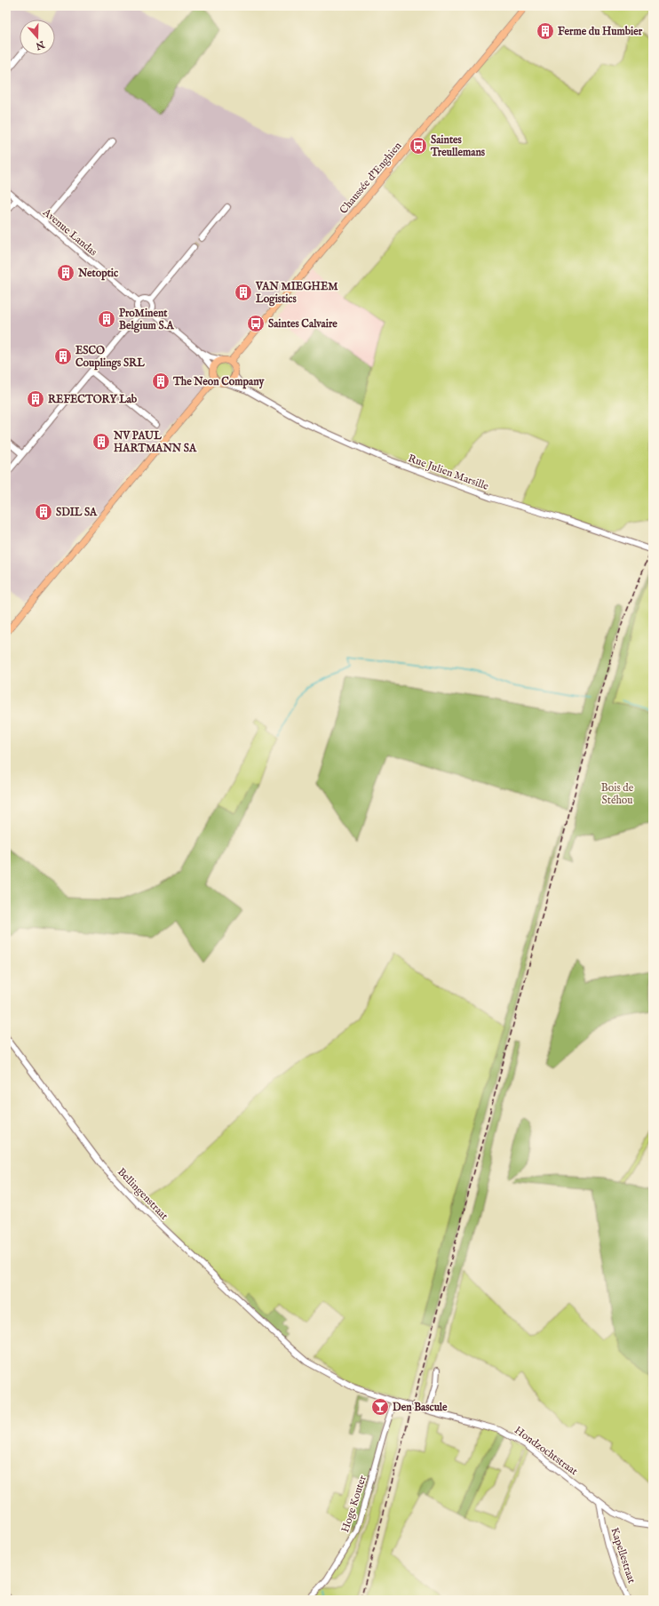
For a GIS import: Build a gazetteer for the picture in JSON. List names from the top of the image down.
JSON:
{
  "streets": {
    "main road": ["Chaussée d'Enghien"],
    "street": [
      "Avenue Landas",
      "Rue Julien Marsille",
      "Bellingenstraat",
      "Hondzochtstraat",
      "Hoge Kouter",
      "Kapellestraat"
    ]
  },
  "crossings": [
    ["Chaussée d'Enghien", "Rue Julien Marsille"],
    ["Bellingenstraat", "Hondzochtstraat"],
    ["Hondzochtstraat", "Hoge Kouter"],
    ["Hondzochtstraat", "Kapellestraat"]
  ],
  "parks": ["Bois de Stéhou"],
  "places": {
    "building": [
      "Ferme du Humbier",
      "Netoptic",
      "VAN MIEGHEM Logistics",
      "ProMinent Belgium S.A",
      "ESCO Couplings SRL",
      "The Neon Company",
      "REFECTORY Lab",
      "NV PAUL HARTMANN SA",
      "SDIL SA"
    ],
    "bus stop": ["Saintes Treullemans", "Saintes Calvaire"],
    "bar": ["Den Bascule"]
  },
  "north": "bottom"
}
